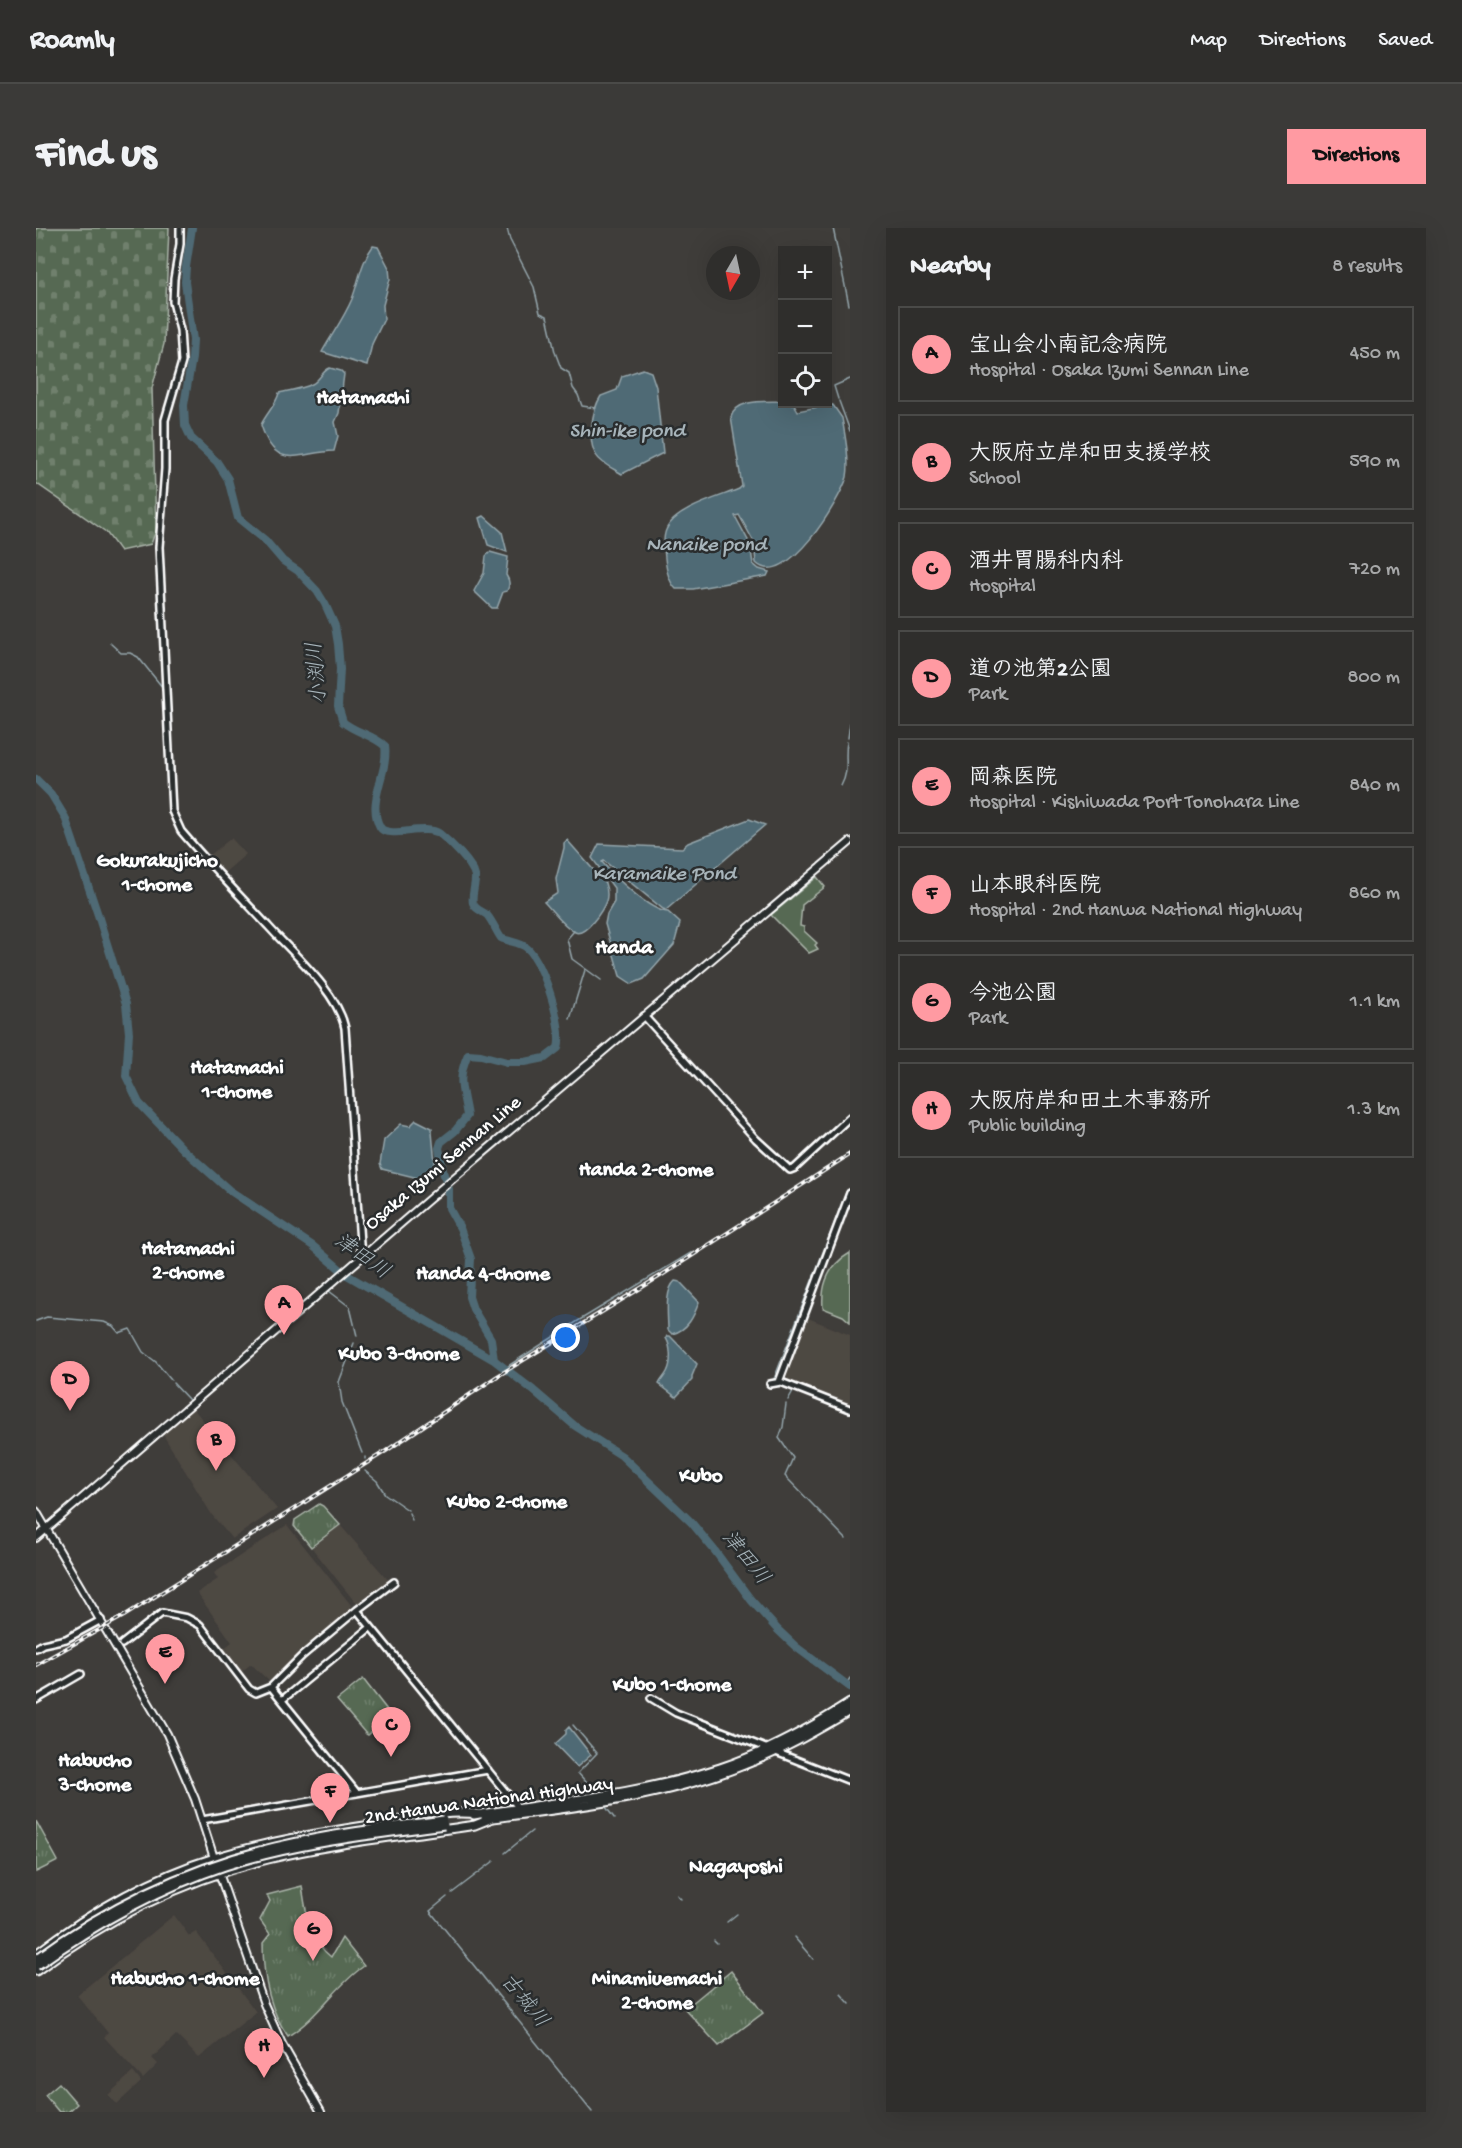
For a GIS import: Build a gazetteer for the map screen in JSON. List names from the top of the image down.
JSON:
{
  "streets": {
    "highway": ["2nd Hanwa National Highway"],
    "main road": ["Osaka Izumi Sennan Line"]
  },
  "districts": [
    "Hatamachi",
    "Gokurakujicho 1-chome",
    "Handa",
    "Hatamachi 1-chome",
    "Handa 2-chome",
    "Hatamachi 2-chome",
    "Handa 4-chome",
    "Kubo 3-chome",
    "Kubo",
    "Kubo 2-chome",
    "Kubo 1-chome",
    "Habucho 3-chome",
    "Nagayoshi",
    "Habucho 1-chome",
    "Minamiuemachi 2-chome"
  ],
  "water": [
    "Shin-ike pond",
    "Nanaike pond",
    "小渕川",
    "Karamaike Pond",
    "津田川",
    "古城川"
  ],
  "north": "bottom",
  "page": {
    "header": "Roamly",
    "nav": ["Map", "Directions", "Saved"],
    "buttons": "Directions",
    "title": "Find us",
    "heading": ["Nearby", "8 results"],
    "map_buttons": ["+", "−"],
    "list": [
      {
        "mark": "A",
        "name": "宝山会小南記念病院",
        "note": "Hospital · Osaka Izumi Sennan Line",
        "value": "450 m"
      },
      {
        "mark": "B",
        "name": "大阪府立岸和田支援学校",
        "note": "School",
        "value": "590 m"
      },
      {
        "mark": "C",
        "name": "酒井胃腸科内科",
        "note": "Hospital",
        "value": "720 m"
      },
      {
        "mark": "D",
        "name": "道の池第2公園",
        "note": "Park",
        "value": "800 m"
      },
      {
        "mark": "E",
        "name": "岡森医院",
        "note": "Hospital · Kishiwada Port Tonohara Line",
        "value": "840 m"
      },
      {
        "mark": "F",
        "name": "山本眼科医院",
        "note": "Hospital · 2nd Hanwa National Highway",
        "value": "860 m"
      },
      {
        "mark": "G",
        "name": "今池公園",
        "note": "Park",
        "value": "1.1 km"
      },
      {
        "mark": "H",
        "name": "大阪府岸和田土木事務所",
        "note": "Public building",
        "value": "1.3 km"
      }
    ],
    "pins": [
      "A",
      "D",
      "B",
      "E",
      "C",
      "F",
      "G",
      "H"
    ]
  }
}
